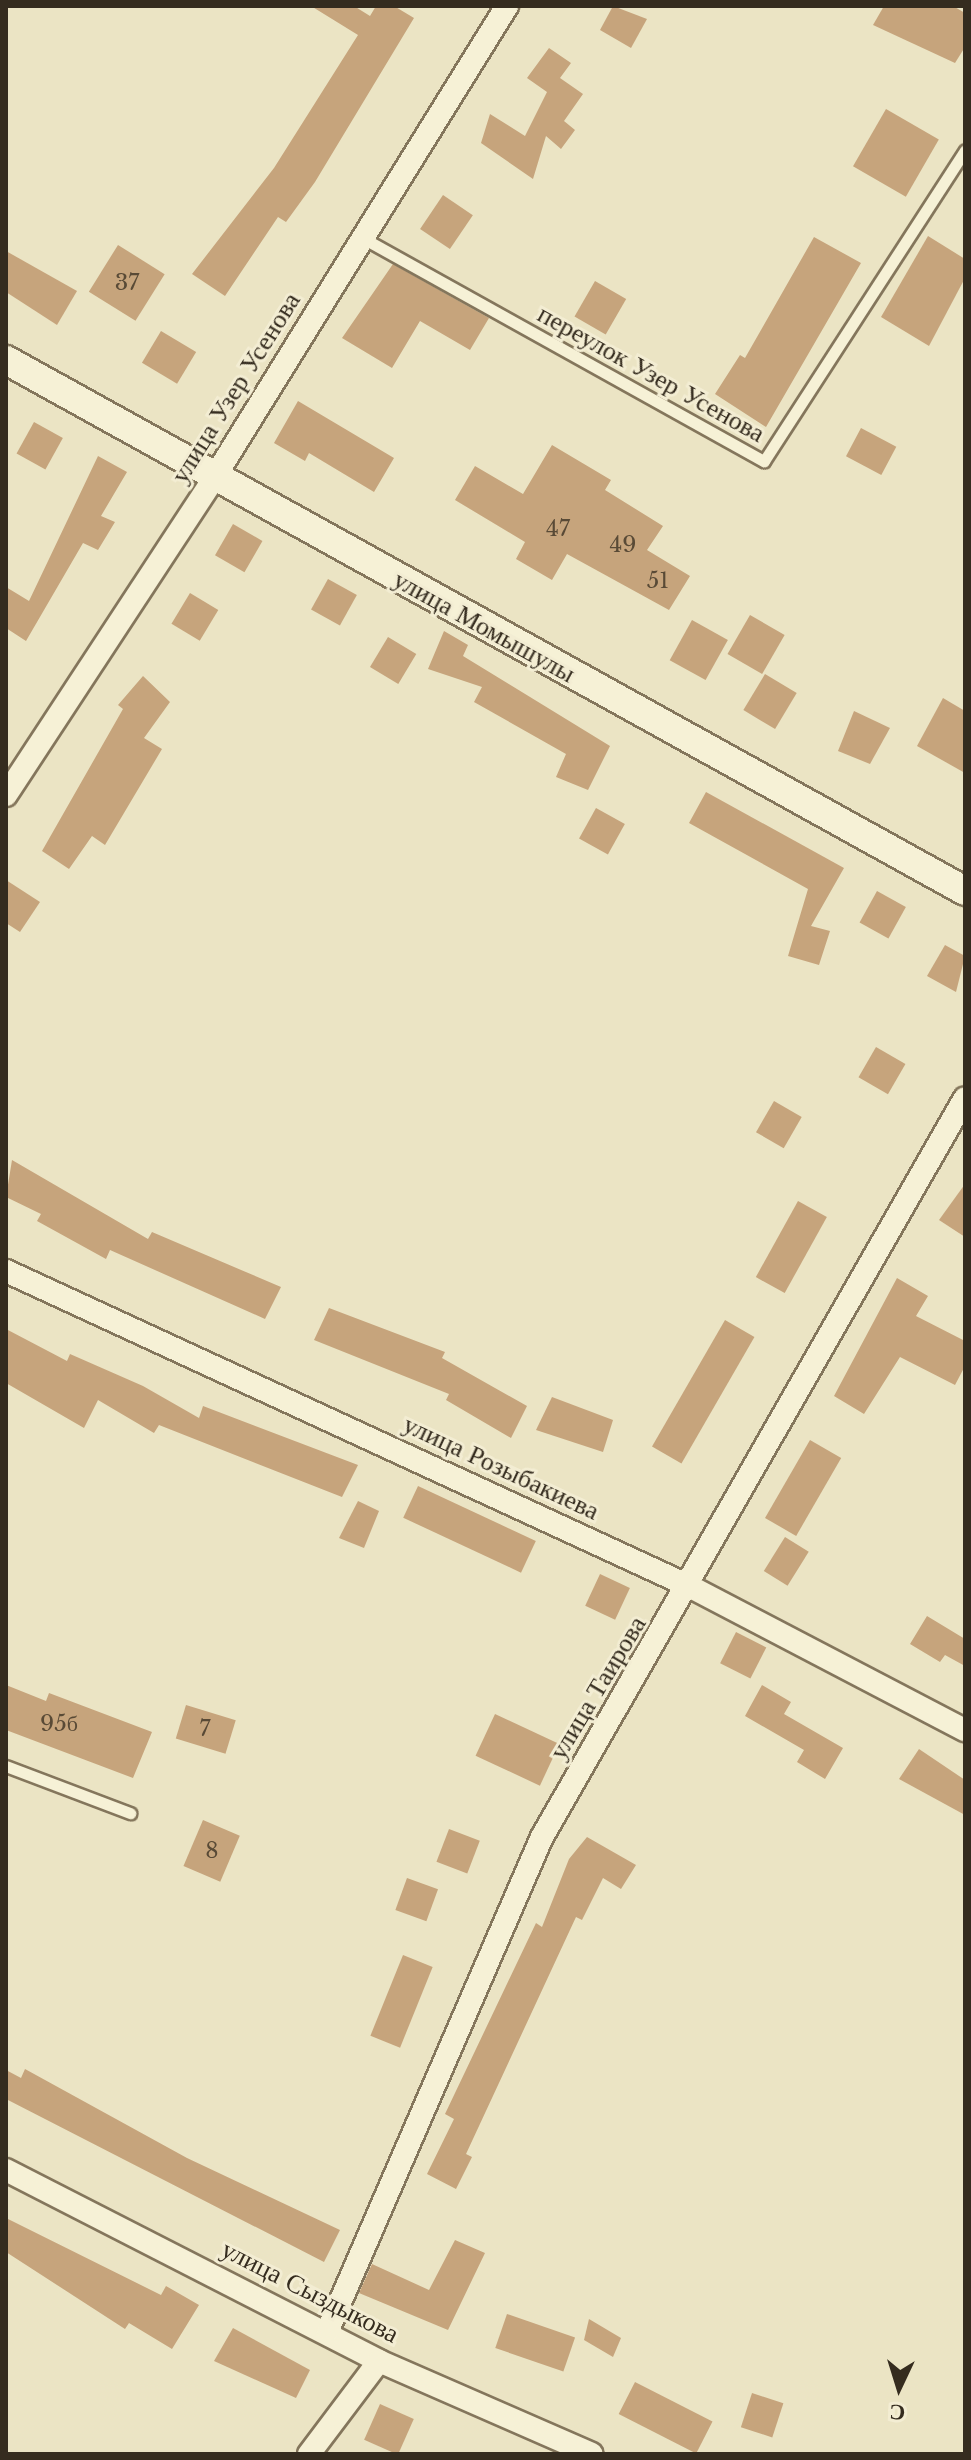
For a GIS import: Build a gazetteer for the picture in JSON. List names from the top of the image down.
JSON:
{
  "streets": {
    "street": [
      "улица Узер Усенова",
      "улица Момышулы",
      "улица Розыбакиева",
      "улица Таирова",
      "улица Сыздыкова"
    ],
    "lane": ["переулок Узер Усенова"]
  },
  "crossings": [
    ["переулок Узер Усенова", "улица Узер Усенова"],
    ["улица Узер Усенова", "улица Момышулы"],
    ["улица Розыбакиева", "улица Таирова"],
    ["улица Таирова", "улица Сыздыкова"]
  ],
  "house_numbers": [
    "37",
    "47",
    "49",
    "51",
    "95б",
    "7",
    "8"
  ],
  "north": "bottom"
}
